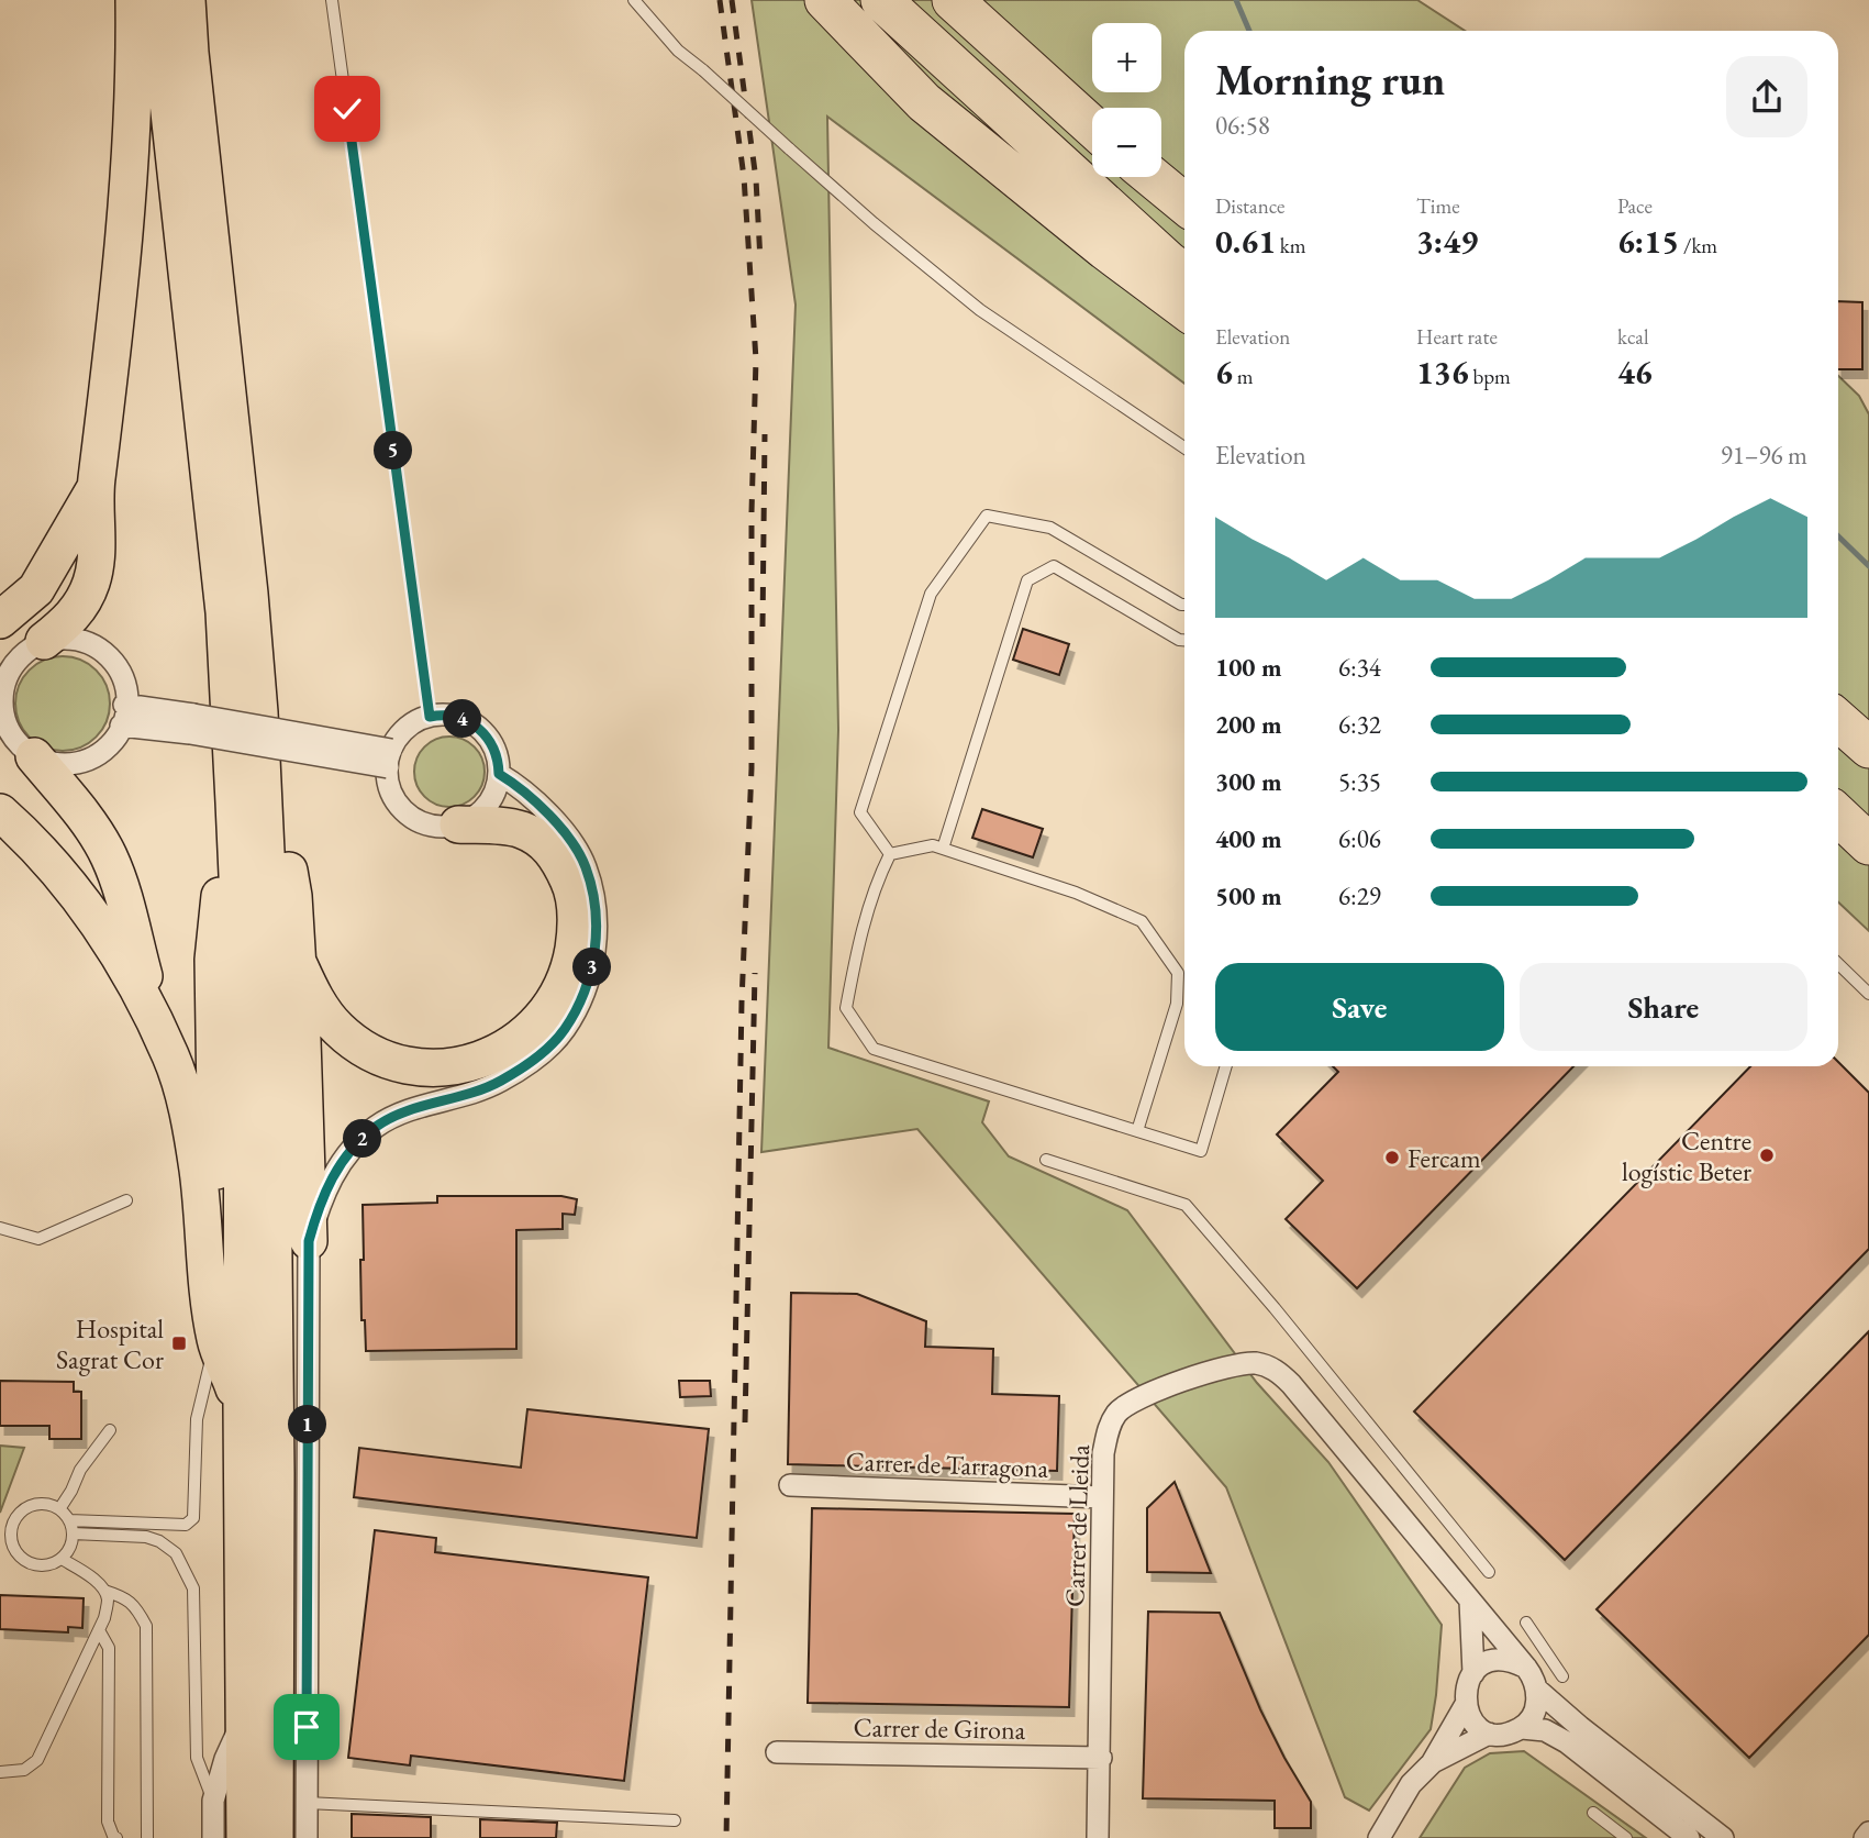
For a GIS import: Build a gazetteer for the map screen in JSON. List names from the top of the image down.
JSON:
{
  "streets": {
    "street": ["Carrer de Tarragona", "Carrer de Lleida", "Carrer de Girona"]
  },
  "crossings": [
    ["Carrer de Tarragona", "Carrer de Lleida"],
    ["Carrer de Lleida", "Carrer de Girona"]
  ],
  "places": {
    "other": ["Centre logístic Beter", "Fercam"],
    "transit": ["Hospital Sagrat Cor"]
  },
  "page": {
    "map_buttons": ["+", "−"],
    "heading": ["Morning run", "06:58"],
    "stats": [
      ["Distance", "0.61 km"],
      ["Time", "3:49"],
      ["Pace", "6:15 /km"],
      ["Elevation", "6 m"],
      ["Heart rate", "136 bpm"],
      ["kcal", "46"]
    ],
    "chart": ["Elevation", "91–96 m"],
    "pins": [
      "5",
      "4",
      "3",
      "2",
      "1"
    ],
    "list": [
      {
        "name": "100 m",
        "note": "6:34"
      },
      {
        "name": "200 m",
        "note": "6:32"
      },
      {
        "name": "300 m",
        "note": "5:35"
      },
      {
        "name": "400 m",
        "note": "6:06"
      },
      {
        "name": "500 m",
        "note": "6:29"
      }
    ],
    "buttons": ["Save", "Share"]
  }
}
